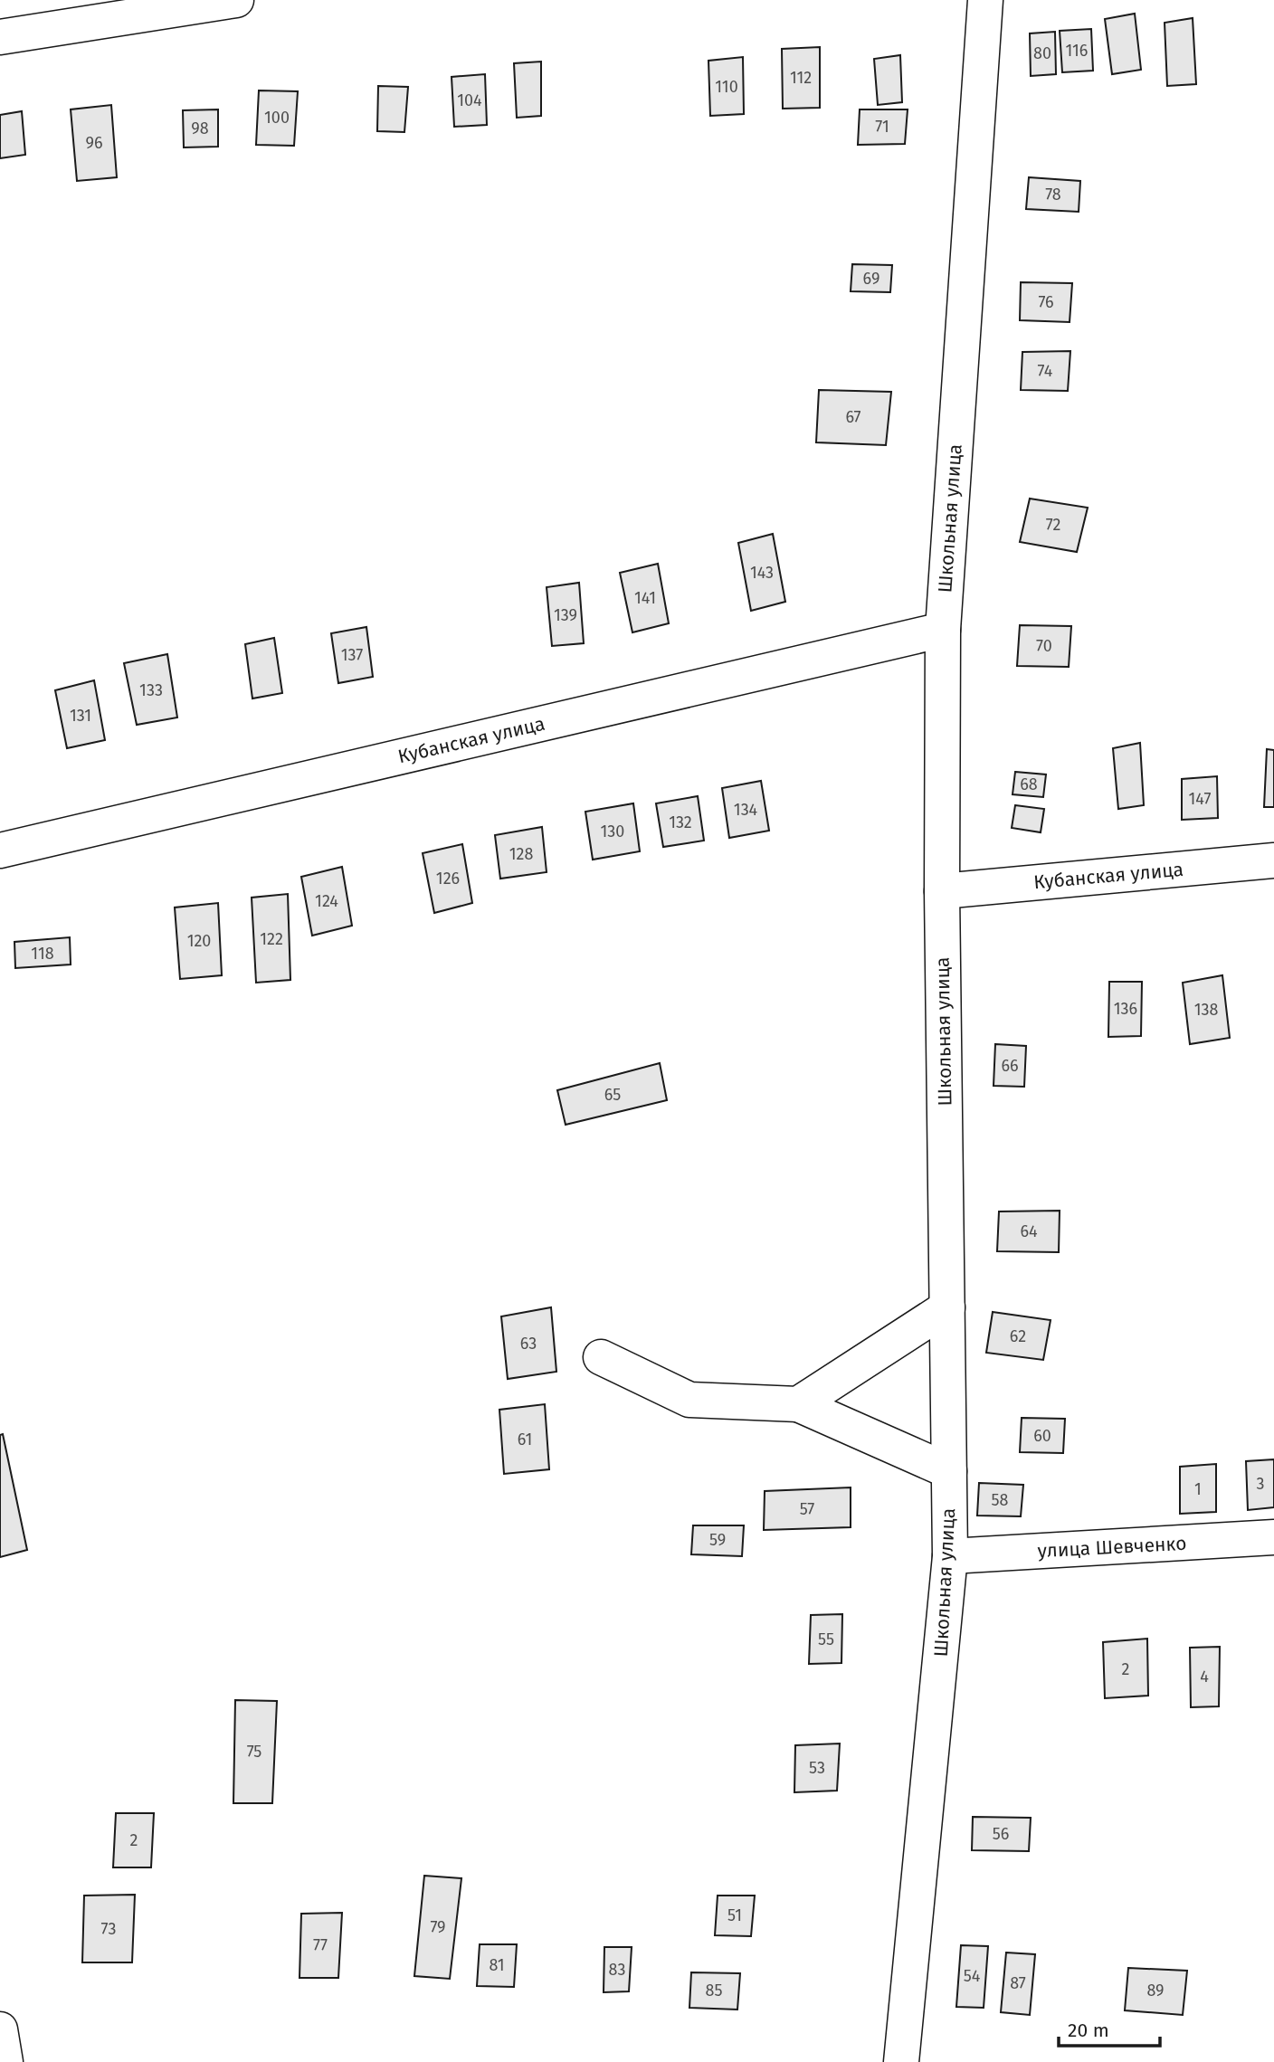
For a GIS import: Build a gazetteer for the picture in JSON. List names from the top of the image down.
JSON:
{
  "streets": {
    "street": ["Школьная улица", "Кубанская улица", "улица Шевченко"]
  },
  "crossings": [
    ["Школьная улица", "Кубанская улица"],
    ["Школьная улица", "улица Шевченко"]
  ],
  "house_numbers": [
    "116",
    "80",
    "112",
    "110",
    "104",
    "100",
    "71",
    "98",
    "96",
    "78",
    "69",
    "76",
    "74",
    "67",
    "72",
    "143",
    "141",
    "139",
    "70",
    "137",
    "133",
    "131",
    "68",
    "147",
    "134",
    "132",
    "130",
    "128",
    "126",
    "124",
    "122",
    "120",
    "118",
    "136",
    "138",
    "66",
    "65",
    "64",
    "62",
    "63",
    "60",
    "61",
    "3",
    "1",
    "58",
    "57",
    "59",
    "55",
    "2",
    "4",
    "75",
    "53",
    "56",
    "2",
    "51",
    "79",
    "73",
    "77",
    "81",
    "83",
    "54",
    "87",
    "85",
    "89"
  ],
  "scale_bar": "20 m"
}
